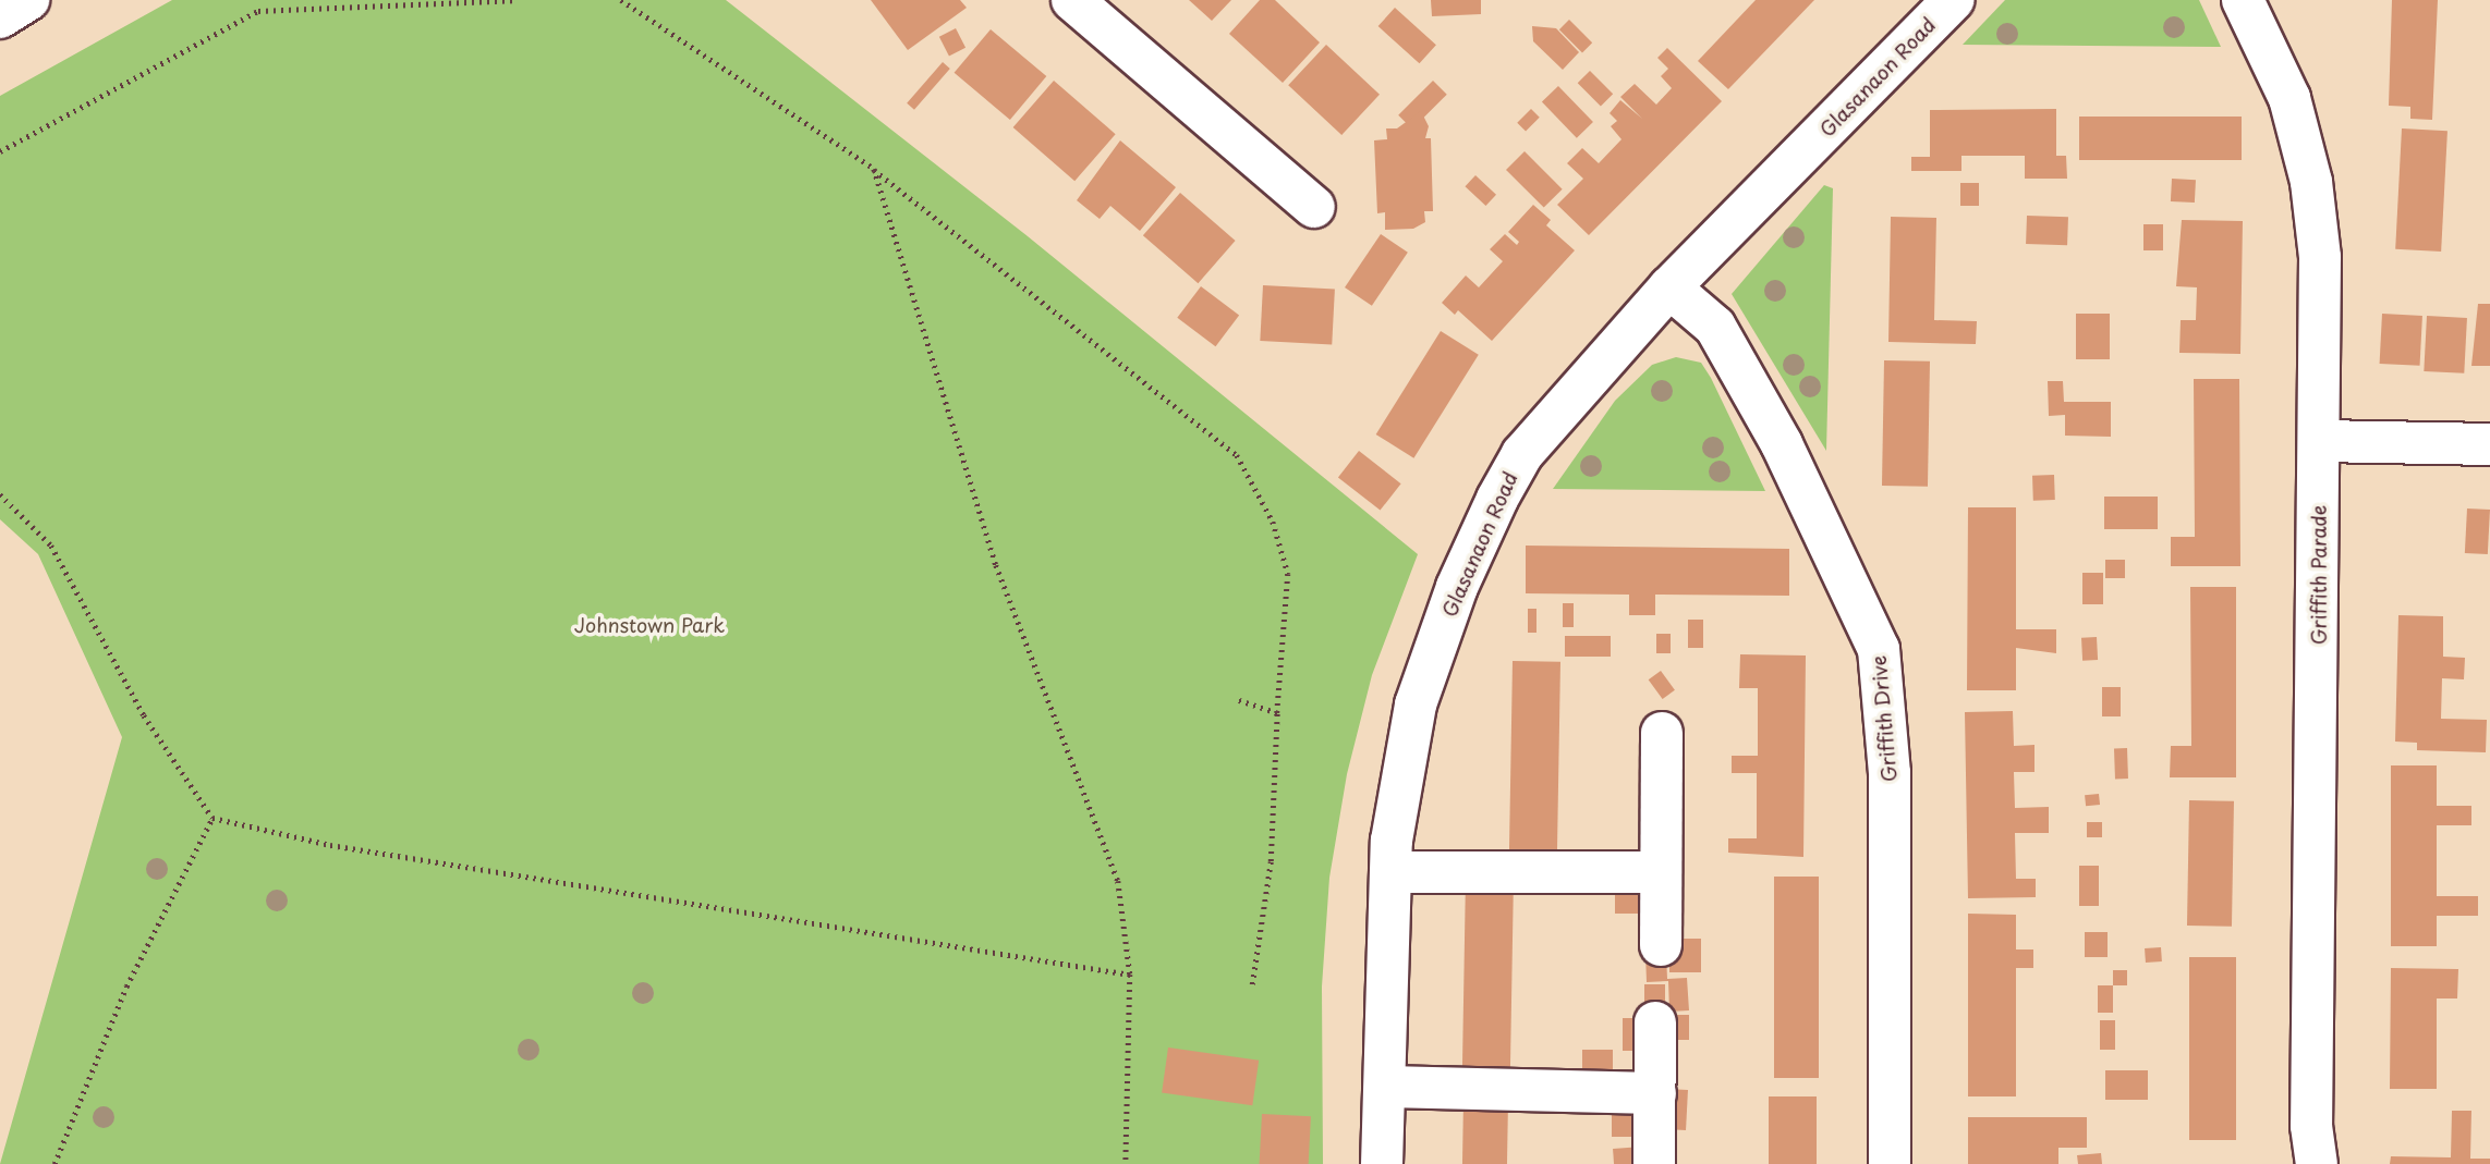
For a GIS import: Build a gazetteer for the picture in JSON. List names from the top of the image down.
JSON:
{
  "streets": {
    "street": ["Glasanaon Road", "Griffith Parade", "Griffith Drive"]
  },
  "crossings": [
    ["Glasanaon Road", "Griffith Drive"]
  ],
  "parks": ["Johnstown Park"]
}
